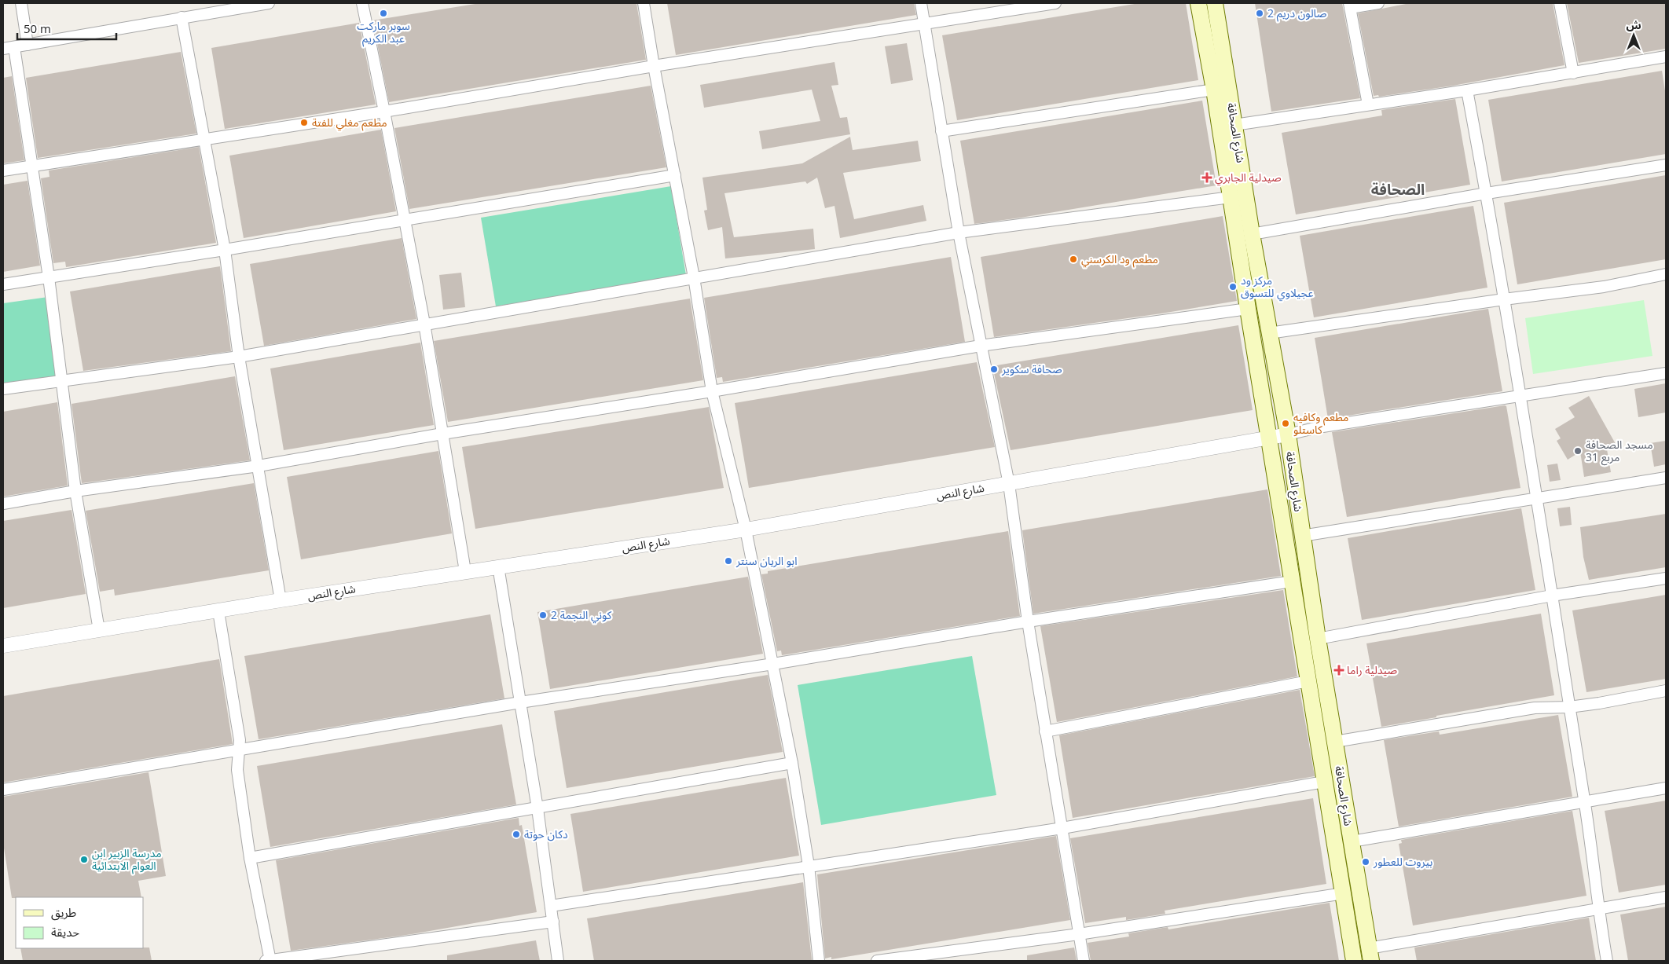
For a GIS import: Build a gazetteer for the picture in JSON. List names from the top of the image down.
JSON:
{
  "streets": {
    "main road": ["شارع الصحافة"],
    "street": ["شارع النص"]
  },
  "crossings": [
    ["شارع الصحافة", "شارع النص"]
  ],
  "districts": ["الصحافة"],
  "places": {
    "other": [
      "سوبر ماركت عبد الكريم",
      "صالون دريم 2",
      "مطعم مغلي للفتة",
      "مطعم ود الكرسني",
      "مركز ود عجيلاوي للتسوق",
      "صحافة سكوير",
      "مطعم وكافيه كاستلو",
      "مسجد الصحافة مربع 31",
      "ابو الريان سنتر",
      "كوني النجمة 2",
      "دكان حوتة",
      "مدرسة الزبير ابن العوام الابتدائية",
      "بيروت للعطور"
    ],
    "health": ["صيدلية الجابري", "صيدلية راما"]
  },
  "legend": ["طريق", "حديقة"],
  "scale_bar": "50 m",
  "north": "top"
}
